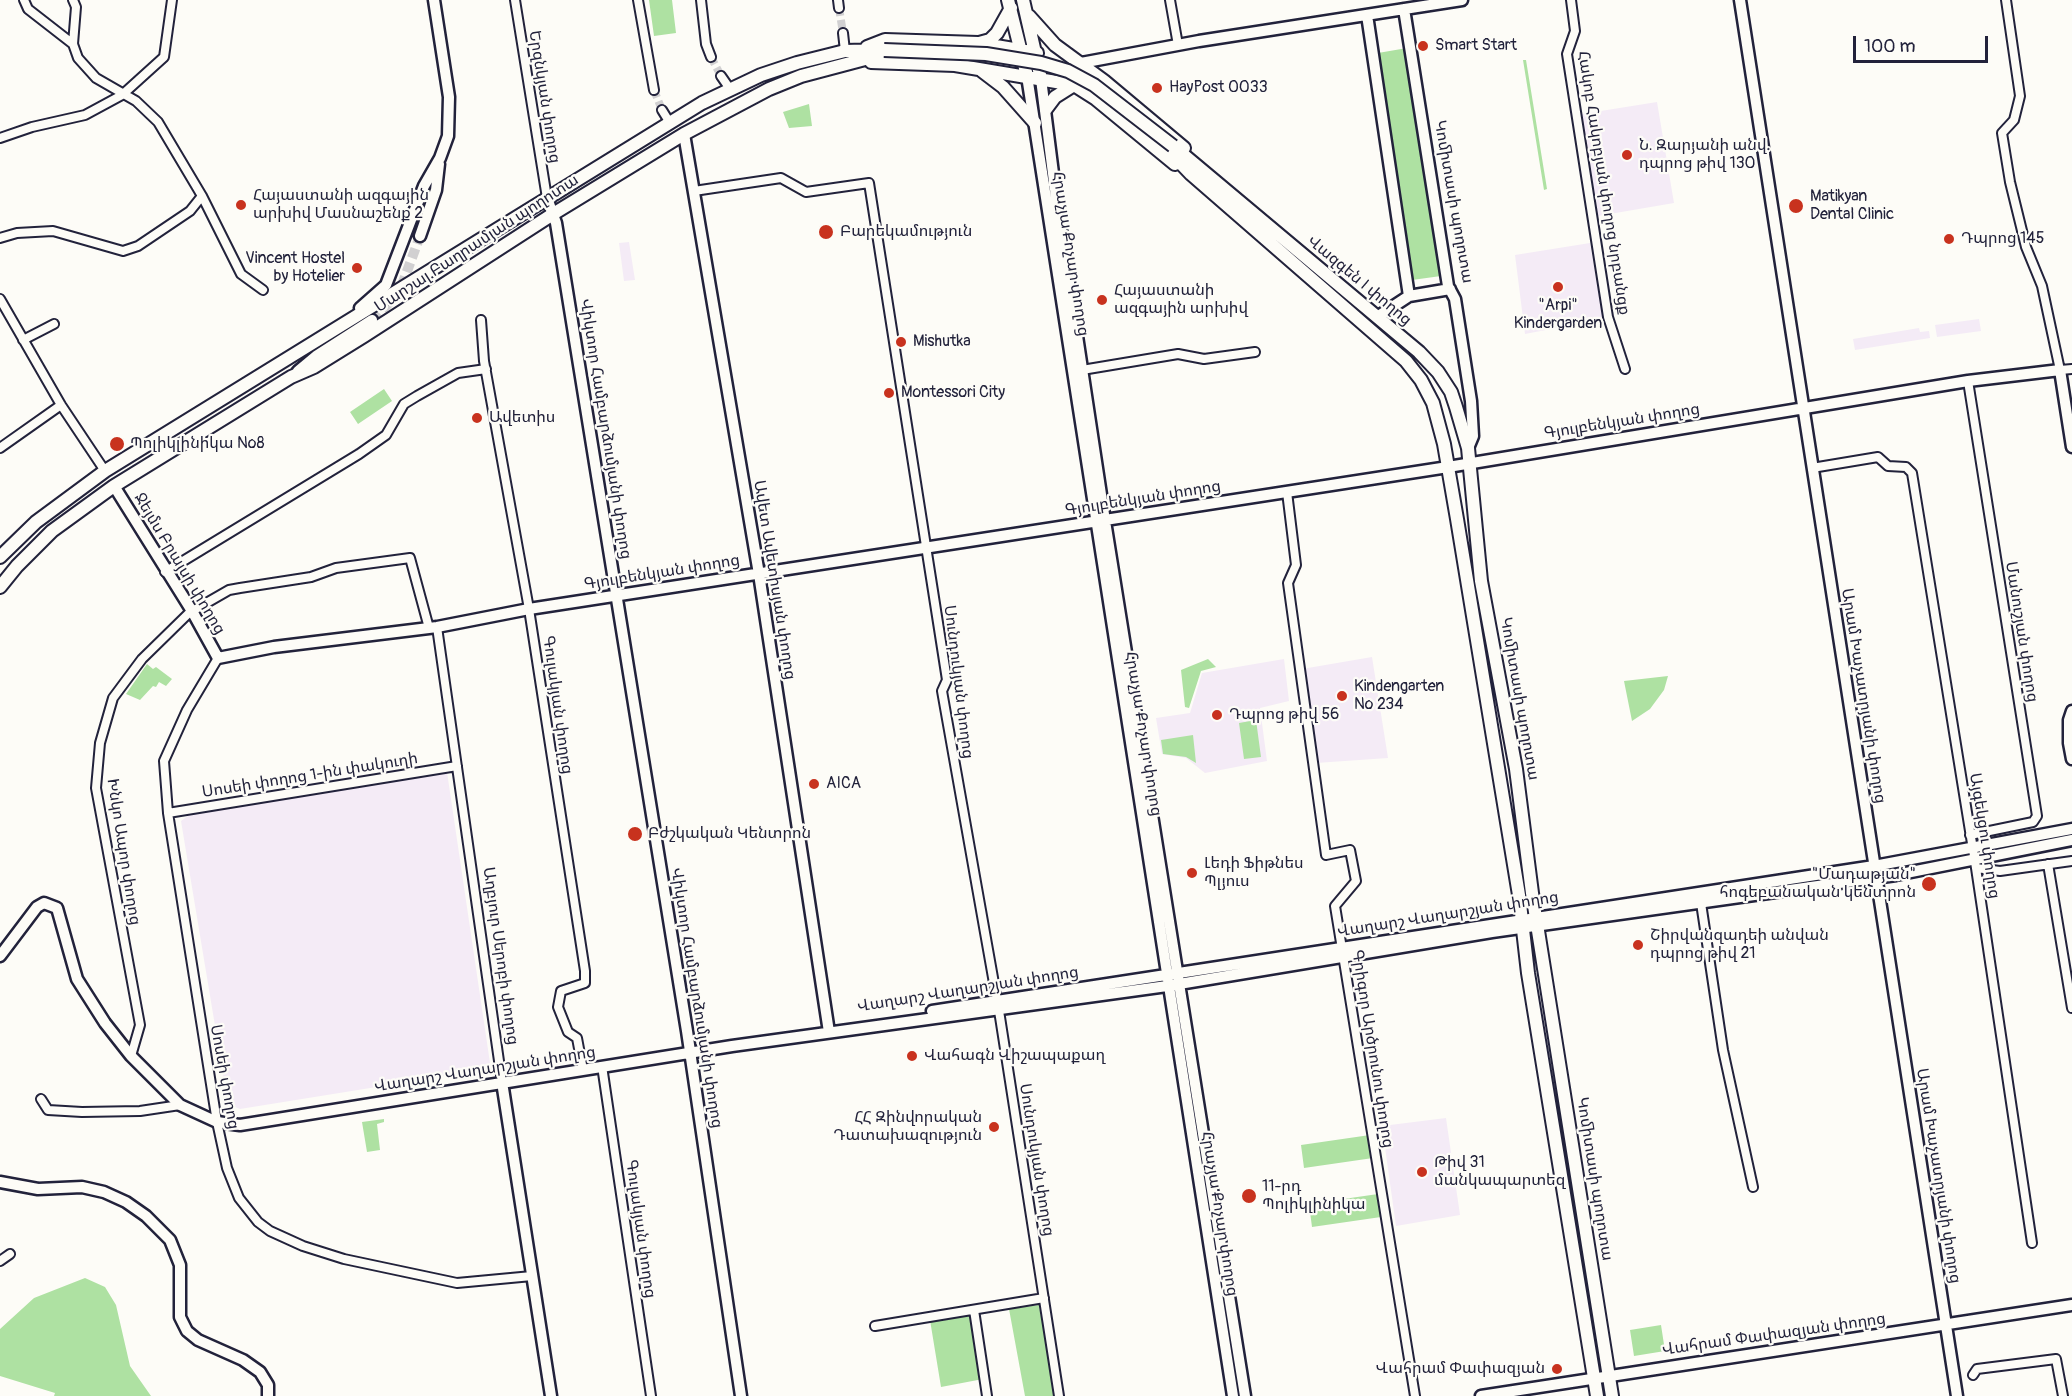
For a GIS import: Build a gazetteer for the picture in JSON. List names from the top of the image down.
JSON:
{
  "streets": {
    "main road": ["Կոմիտասի պողոտա", "Մարշալ Բաղրամյան պողոտա", "Վազգեն I փողոց"],
    "street": [
      "Երզնկյան փողոց",
      "Հակոբ Հակոբյան փողոց նրբանցք",
      "Հրաչյա Քոչար փողոց",
      "Գյուլբենկյան փողոց",
      "Վիկտոր Համբարձումյանի փողոց",
      "Ջեյմս Բրայսի փողոց",
      "Ավետ Ավետիսյան փողոց",
      "Մանուշյան փողոց",
      "Սունդուկյան փողոց",
      "Արամ Խաչատրյանի փողոց",
      "Գուլակյան փողոց",
      "Սոսեի փողոց 1-ին փակուղի",
      "Այգեկցու փողոց",
      "Խնկո Ապոր փողոց",
      "Վաղարշ Վաղարշյան փողոց",
      "Աղբյուր Սերոբի փողոց",
      "Գրիգոր Արծրունու փողոց",
      "Սոսեի փողոց",
      "Վահրամ Փափազյան փողոց"
    ]
  },
  "crossings": [
    ["Երզնկյան փողոց", "Մարշալ Բաղրամյան պողոտա"],
    ["Երզնկյան փողոց", "Վիկտոր Համբարձումյանի փողոց"],
    ["Կոմիտասի պողոտա", "Վազգեն I փողոց"],
    ["Կոմիտասի պողոտա", "Գյուլբենկյան փողոց"],
    ["Կոմիտասի պողոտա", "Վաղարշ Վաղարշյան փողոց"],
    ["Կոմիտասի պողոտա", "Վահրամ Փափազյան փողոց"],
    ["Մարշալ Բաղրամյան պողոտա", "Հրաչյա Քոչար փողոց"],
    ["Մարշալ Բաղրամյան պողոտա", "Վազգեն I փողոց"],
    ["Մարշալ Բաղրամյան պողոտա", "Վիկտոր Համբարձումյանի փողոց"],
    ["Մարշալ Բաղրամյան պողոտա", "Ջեյմս Բրայսի փողոց"],
    ["Մարշալ Բաղրամյան պողոտա", "Ավետ Ավետիսյան փողոց"],
    ["Հրաչյա Քոչար փողոց", "Վազգեն I փողոց"],
    ["Հրաչյա Քոչար փողոց", "Գյուլբենկյան փողոց"],
    ["Հրաչյա Քոչար փողոց", "Վաղարշ Վաղարշյան փողոց"],
    ["Վազգեն I փողոց", "Գյուլբենկյան փողոց"],
    ["Գյուլբենկյան փողոց", "Վիկտոր Համբարձումյանի փողոց"],
    ["Գյուլբենկյան փողոց", "Ջեյմս Բրայսի փողոց"],
    ["Գյուլբենկյան փողոց", "Ավետ Ավետիսյան փողոց"],
    ["Գյուլբենկյան փողոց", "Մանուշյան փողոց"],
    ["Գյուլբենկյան փողոց", "Սունդուկյան փողոց"],
    ["Գյուլբենկյան փողոց", "Արամ Խաչատրյանի փողոց"],
    ["Գյուլբենկյան փողոց", "Գուլակյան փողոց"],
    ["Գյուլբենկյան փողոց", "Խնկո Ապոր փողոց"],
    ["Գյուլբենկյան փողոց", "Աղբյուր Սերոբի փողոց"],
    ["Գյուլբենկյան փողոց", "Գրիգոր Արծրունու փողոց"],
    ["Գյուլբենկյան փողոց", "Սոսեի փողոց"],
    ["Վիկտոր Համբարձումյանի փողոց", "Վաղարշ Վաղարշյան փողոց"],
    ["Ջեյմս Բրայսի փողոց", "Խնկո Ապոր փողոց"],
    ["Ջեյմս Բրայսի փողոց", "Սոսեի փողոց"],
    ["Ավետ Ավետիսյան փողոց", "Սունդուկյան փողոց"],
    ["Ավետ Ավետիսյան փողոց", "Վաղարշ Վաղարշյան փողոց"],
    ["Մանուշյան փողոց", "Այգեկցու փողոց"],
    ["Սունդուկյան փողոց", "Վաղարշ Վաղարշյան փողոց"],
    ["Արամ Խաչատրյանի փողոց", "Այգեկցու փողոց"],
    ["Արամ Խաչատրյանի փողոց", "Վաղարշ Վաղարշյան փողոց"],
    ["Արամ Խաչատրյանի փողոց", "Վահրամ Փափազյան փողոց"],
    ["Գուլակյան փողոց", "Վաղարշ Վաղարշյան փողոց"],
    ["Սոսեի փողոց 1-ին փակուղի", "Աղբյուր Սերոբի փողոց"],
    ["Սոսեի փողոց 1-ին փակուղի", "Սոսեի փողոց"],
    ["Այգեկցու փողոց", "Վաղարշ Վաղարշյան փողոց"],
    ["Խնկո Ապոր փողոց", "Աղբյուր Սերոբի փողոց"],
    ["Վաղարշ Վաղարշյան փողոց", "Աղբյուր Սերոբի փողոց"],
    ["Վաղարշ Վաղարշյան փողոց", "Գրիգոր Արծրունու փողոց"],
    ["Վաղարշ Վաղարշյան փողոց", "Սոսեի փողոց"],
    ["Աղբյուր Սերոբի փողոց", "Սոսեի փողոց"]
  ],
  "places": [
    "Smart Start",
    "HayPost 0033",
    "Ն. Զարյանի անվ. դպրոց թիվ 130",
    "Հայաստանի ազգային արխիվ Մասնաշենք 2",
    "Matikyan Dental Clinic",
    "Բարեկամություն",
    "Դպրոց 145",
    "Vincent Hostel by Hotelier",
    "\"Arpi\" Kindergarden",
    "Հայաստանի ազգային արխիվ",
    "Mishutka",
    "Montessori City",
    "Ավետիս",
    "Պոլիկլինիկա №8",
    "Kindengarten No 234",
    "Դպրոց թիվ 56",
    "AICA",
    "Բժշկական Կենտրոն",
    "Լեդի Ֆիթնես Պլյուս",
    "\"Մադաթյան\" հոգեբանական կենտրոն",
    "Շիրվանզադեի անվան դպրոց թիվ 21",
    "Վահագն Վիշապաքաղ",
    "ՀՀ Զինվորական Դատախազություն",
    "Թիվ 31 մանկապարտեզ",
    "11-րդ Պոլիկլինիկա",
    "Վահրամ Փափազյան"
  ],
  "scale_bar": "100 m"
}
